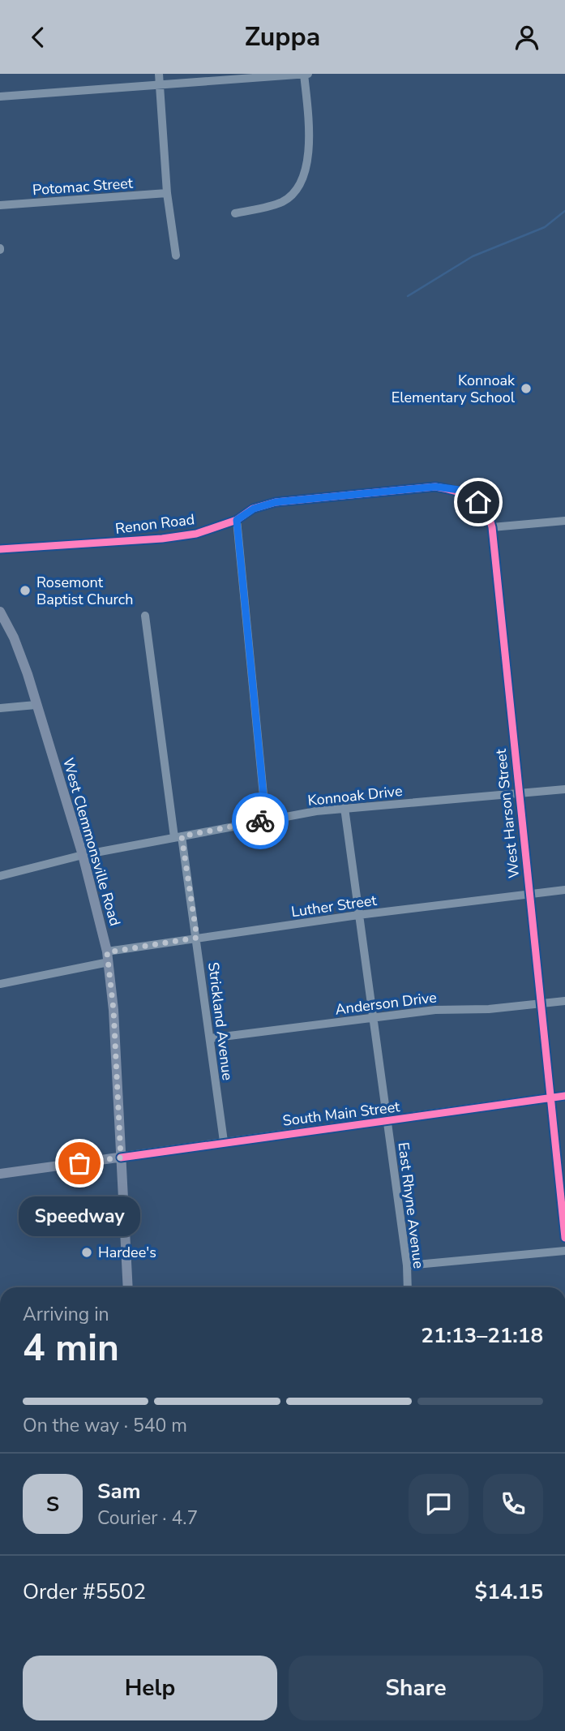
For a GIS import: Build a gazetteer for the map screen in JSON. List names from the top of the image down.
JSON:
{
  "streets": {
    "main road": ["West Clemmonsville Road", "South Main Street"],
    "street": [
      "Potomac Street",
      "Renon Road",
      "Konnoak Drive",
      "West Harson Street",
      "Luther Street",
      "Anderson Drive",
      "Strickland Avenue",
      "East Rhyne Avenue"
    ]
  },
  "crossings": [
    ["Renon Road", "West Harson Street"],
    ["Konnoak Drive", "West Harson Street"],
    ["Konnoak Drive", "West Clemmonsville Road"],
    ["Konnoak Drive", "Strickland Avenue"],
    ["Konnoak Drive", "East Rhyne Avenue"],
    ["West Harson Street", "Luther Street"],
    ["West Harson Street", "Anderson Drive"],
    ["West Harson Street", "South Main Street"],
    ["West Clemmonsville Road", "Luther Street"],
    ["West Clemmonsville Road", "South Main Street"],
    ["Luther Street", "Strickland Avenue"],
    ["Luther Street", "East Rhyne Avenue"],
    ["Anderson Drive", "Strickland Avenue"],
    ["Anderson Drive", "East Rhyne Avenue"],
    ["Strickland Avenue", "South Main Street"],
    ["South Main Street", "East Rhyne Avenue"]
  ],
  "places": [
    "Konnoak Elementary School",
    "Rosemont Baptist Church",
    "Speedway",
    "Hardee's"
  ],
  "page": {
    "header": "Zuppa",
    "bubble": "Speedway",
    "heading": ["4 min", "Arriving in", "21:13–21:18"],
    "panel": [
      "Sam",
      "Courier · 4.7",
      "Order #5502",
      "$14.15"
    ],
    "bar": "On the way · 540 m",
    "round": "S",
    "buttons": ["Help", "Share"]
  }
}
